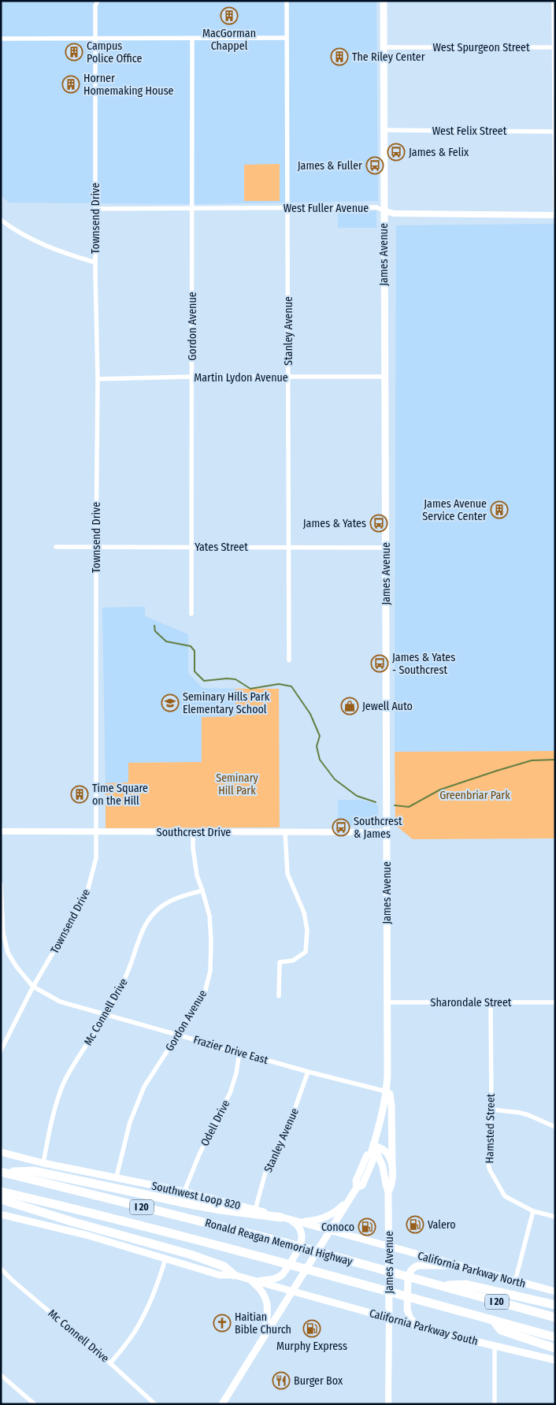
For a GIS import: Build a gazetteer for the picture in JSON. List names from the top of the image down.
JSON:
{
  "streets": {
    "highway": ["I 20", "Ronald Reagan Memorial Highway"],
    "main road": [
      "James Avenue",
      "Southwest Loop 820",
      "California Parkway North",
      "California Parkway South"
    ],
    "street": [
      "West Spurgeon Street",
      "West Felix Street",
      "West Fuller Avenue",
      "Townsend Drive",
      "Gordon Avenue",
      "Stanley Avenue",
      "Martin Lydon Avenue",
      "Yates Street",
      "Southcrest Drive",
      "Sharondale Street",
      "Mc Connell Drive",
      "Frazier Drive East",
      "Odell Drive",
      "Hamsted Street"
    ]
  },
  "crossings": [
    ["West Spurgeon Street", "James Avenue"],
    ["West Felix Street", "James Avenue"],
    ["West Fuller Avenue", "Townsend Drive"],
    ["West Fuller Avenue", "James Avenue"],
    ["West Fuller Avenue", "Gordon Avenue"],
    ["West Fuller Avenue", "Stanley Avenue"],
    ["Townsend Drive", "Martin Lydon Avenue"],
    ["Townsend Drive", "Yates Street"],
    ["Townsend Drive", "Southcrest Drive"],
    ["Townsend Drive", "Frazier Drive East"],
    ["James Avenue", "Martin Lydon Avenue"],
    ["James Avenue", "Yates Street"],
    ["James Avenue", "Southcrest Drive"],
    ["James Avenue", "Sharondale Street"],
    ["James Avenue", "Frazier Drive East"],
    ["James Avenue", "Southwest Loop 820"],
    ["James Avenue", "California Parkway North"],
    ["James Avenue", "California Parkway South"],
    ["Gordon Avenue", "Martin Lydon Avenue"],
    ["Gordon Avenue", "Yates Street"],
    ["Gordon Avenue", "Southcrest Drive"],
    ["Gordon Avenue", "Mc Connell Drive"],
    ["Gordon Avenue", "Frazier Drive East"],
    ["Gordon Avenue", "Southwest Loop 820"],
    ["Stanley Avenue", "Martin Lydon Avenue"],
    ["Stanley Avenue", "Yates Street"],
    ["Stanley Avenue", "Frazier Drive East"],
    ["Stanley Avenue", "Southwest Loop 820"],
    ["Sharondale Street", "Hamsted Street"],
    ["Mc Connell Drive", "Frazier Drive East"],
    ["Mc Connell Drive", "Southwest Loop 820"],
    ["Frazier Drive East", "Odell Drive"],
    ["Odell Drive", "Southwest Loop 820"],
    ["Southwest Loop 820", "California Parkway North"]
  ],
  "parks": ["Seminary Hill Park", "Greenbriar Park"],
  "places": {
    "building": [
      "MacGorman Chappel",
      "Campus Police Office",
      "The Riley Center",
      "Horner Homemaking House",
      "James Avenue Service Center",
      "Time Square on the Hill"
    ],
    "bus stop": [
      "James & Felix",
      "James & Fuller",
      "James & Yates",
      "James & Yates - Southcrest",
      "Southcrest & James"
    ],
    "school or university": ["Seminary Hills Park Elementary School"],
    "shop": ["Jewell Auto"],
    "fuel station": ["Valero", "Conoco", "Murphy Express"],
    "church": ["Haitian Bible Church"],
    "restaurant": ["Burger Box"]
  }
}
